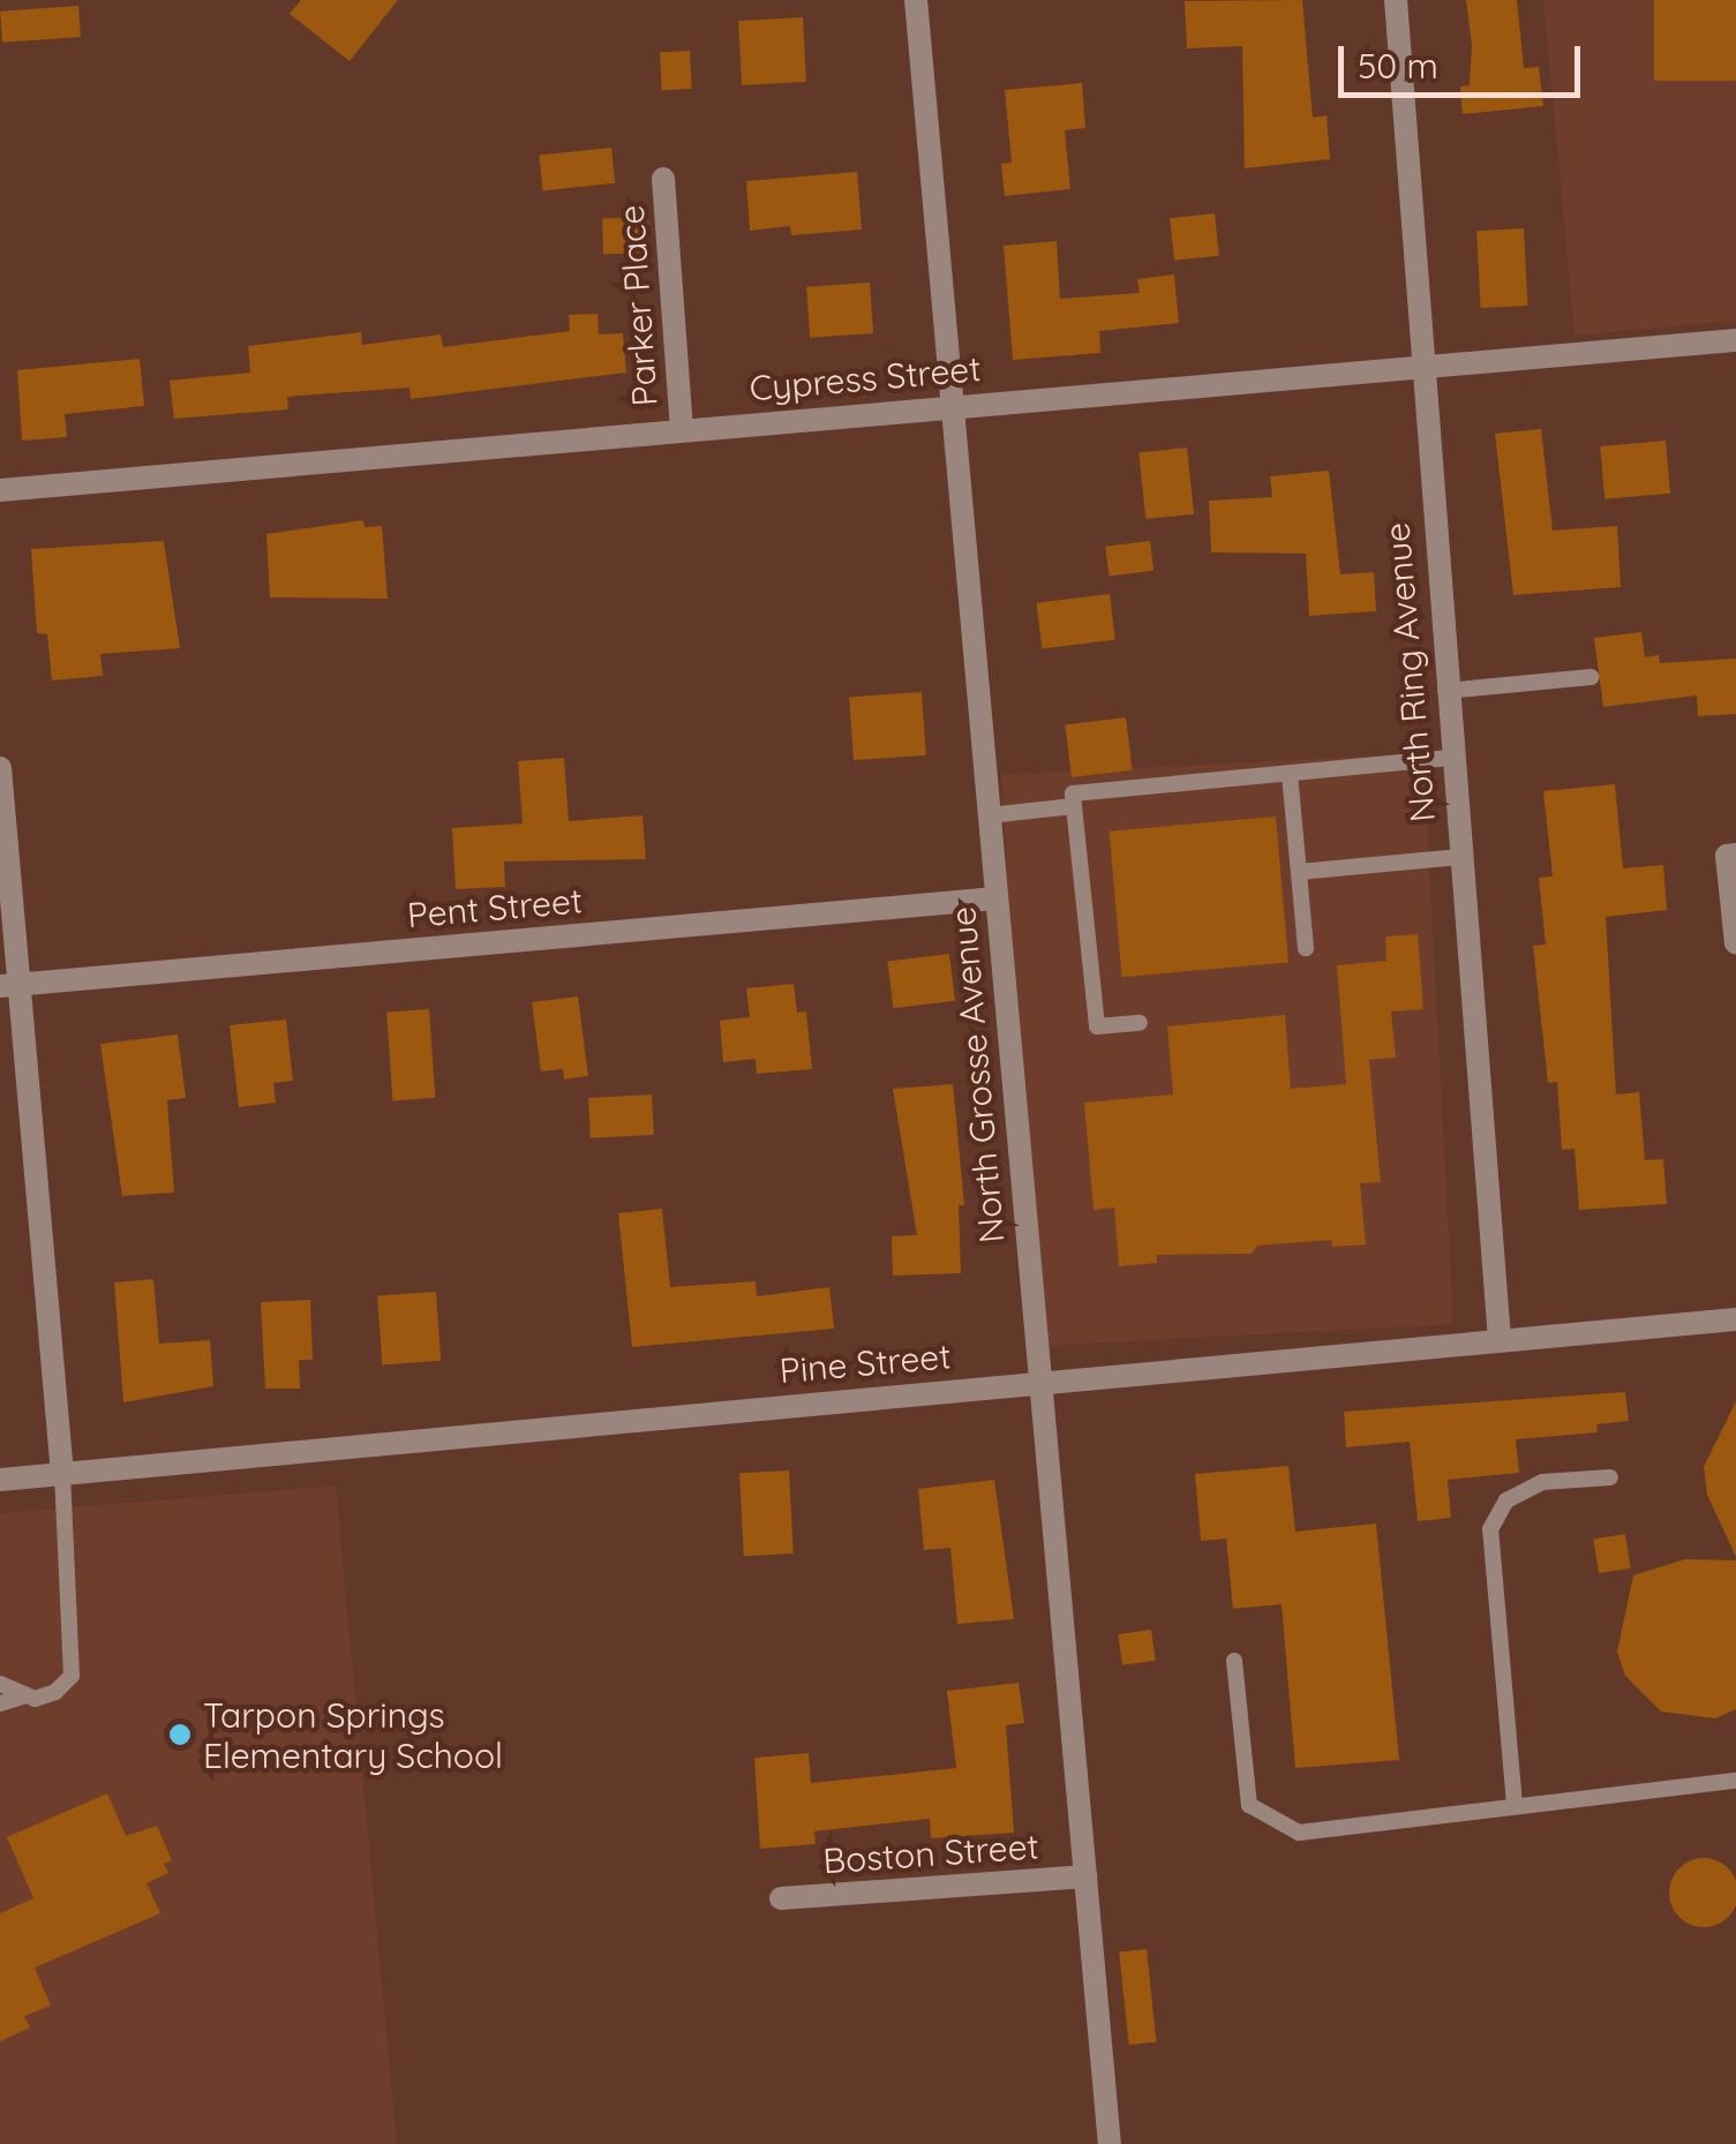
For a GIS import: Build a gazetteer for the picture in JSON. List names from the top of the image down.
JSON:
{
  "streets": {
    "street": [
      "Parker Place",
      "Cypress Street",
      "North Ring Avenue",
      "Pent Street",
      "North Grosse Avenue",
      "Pine Street",
      "Boston Street"
    ]
  },
  "crossings": [
    ["Parker Place", "Cypress Street"],
    ["Cypress Street", "North Ring Avenue"],
    ["Cypress Street", "North Grosse Avenue"],
    ["North Ring Avenue", "Pine Street"],
    ["Pent Street", "North Grosse Avenue"],
    ["North Grosse Avenue", "Pine Street"],
    ["North Grosse Avenue", "Boston Street"]
  ],
  "places": ["Tarpon Springs Elementary School"],
  "scale_bar": "50 m"
}
